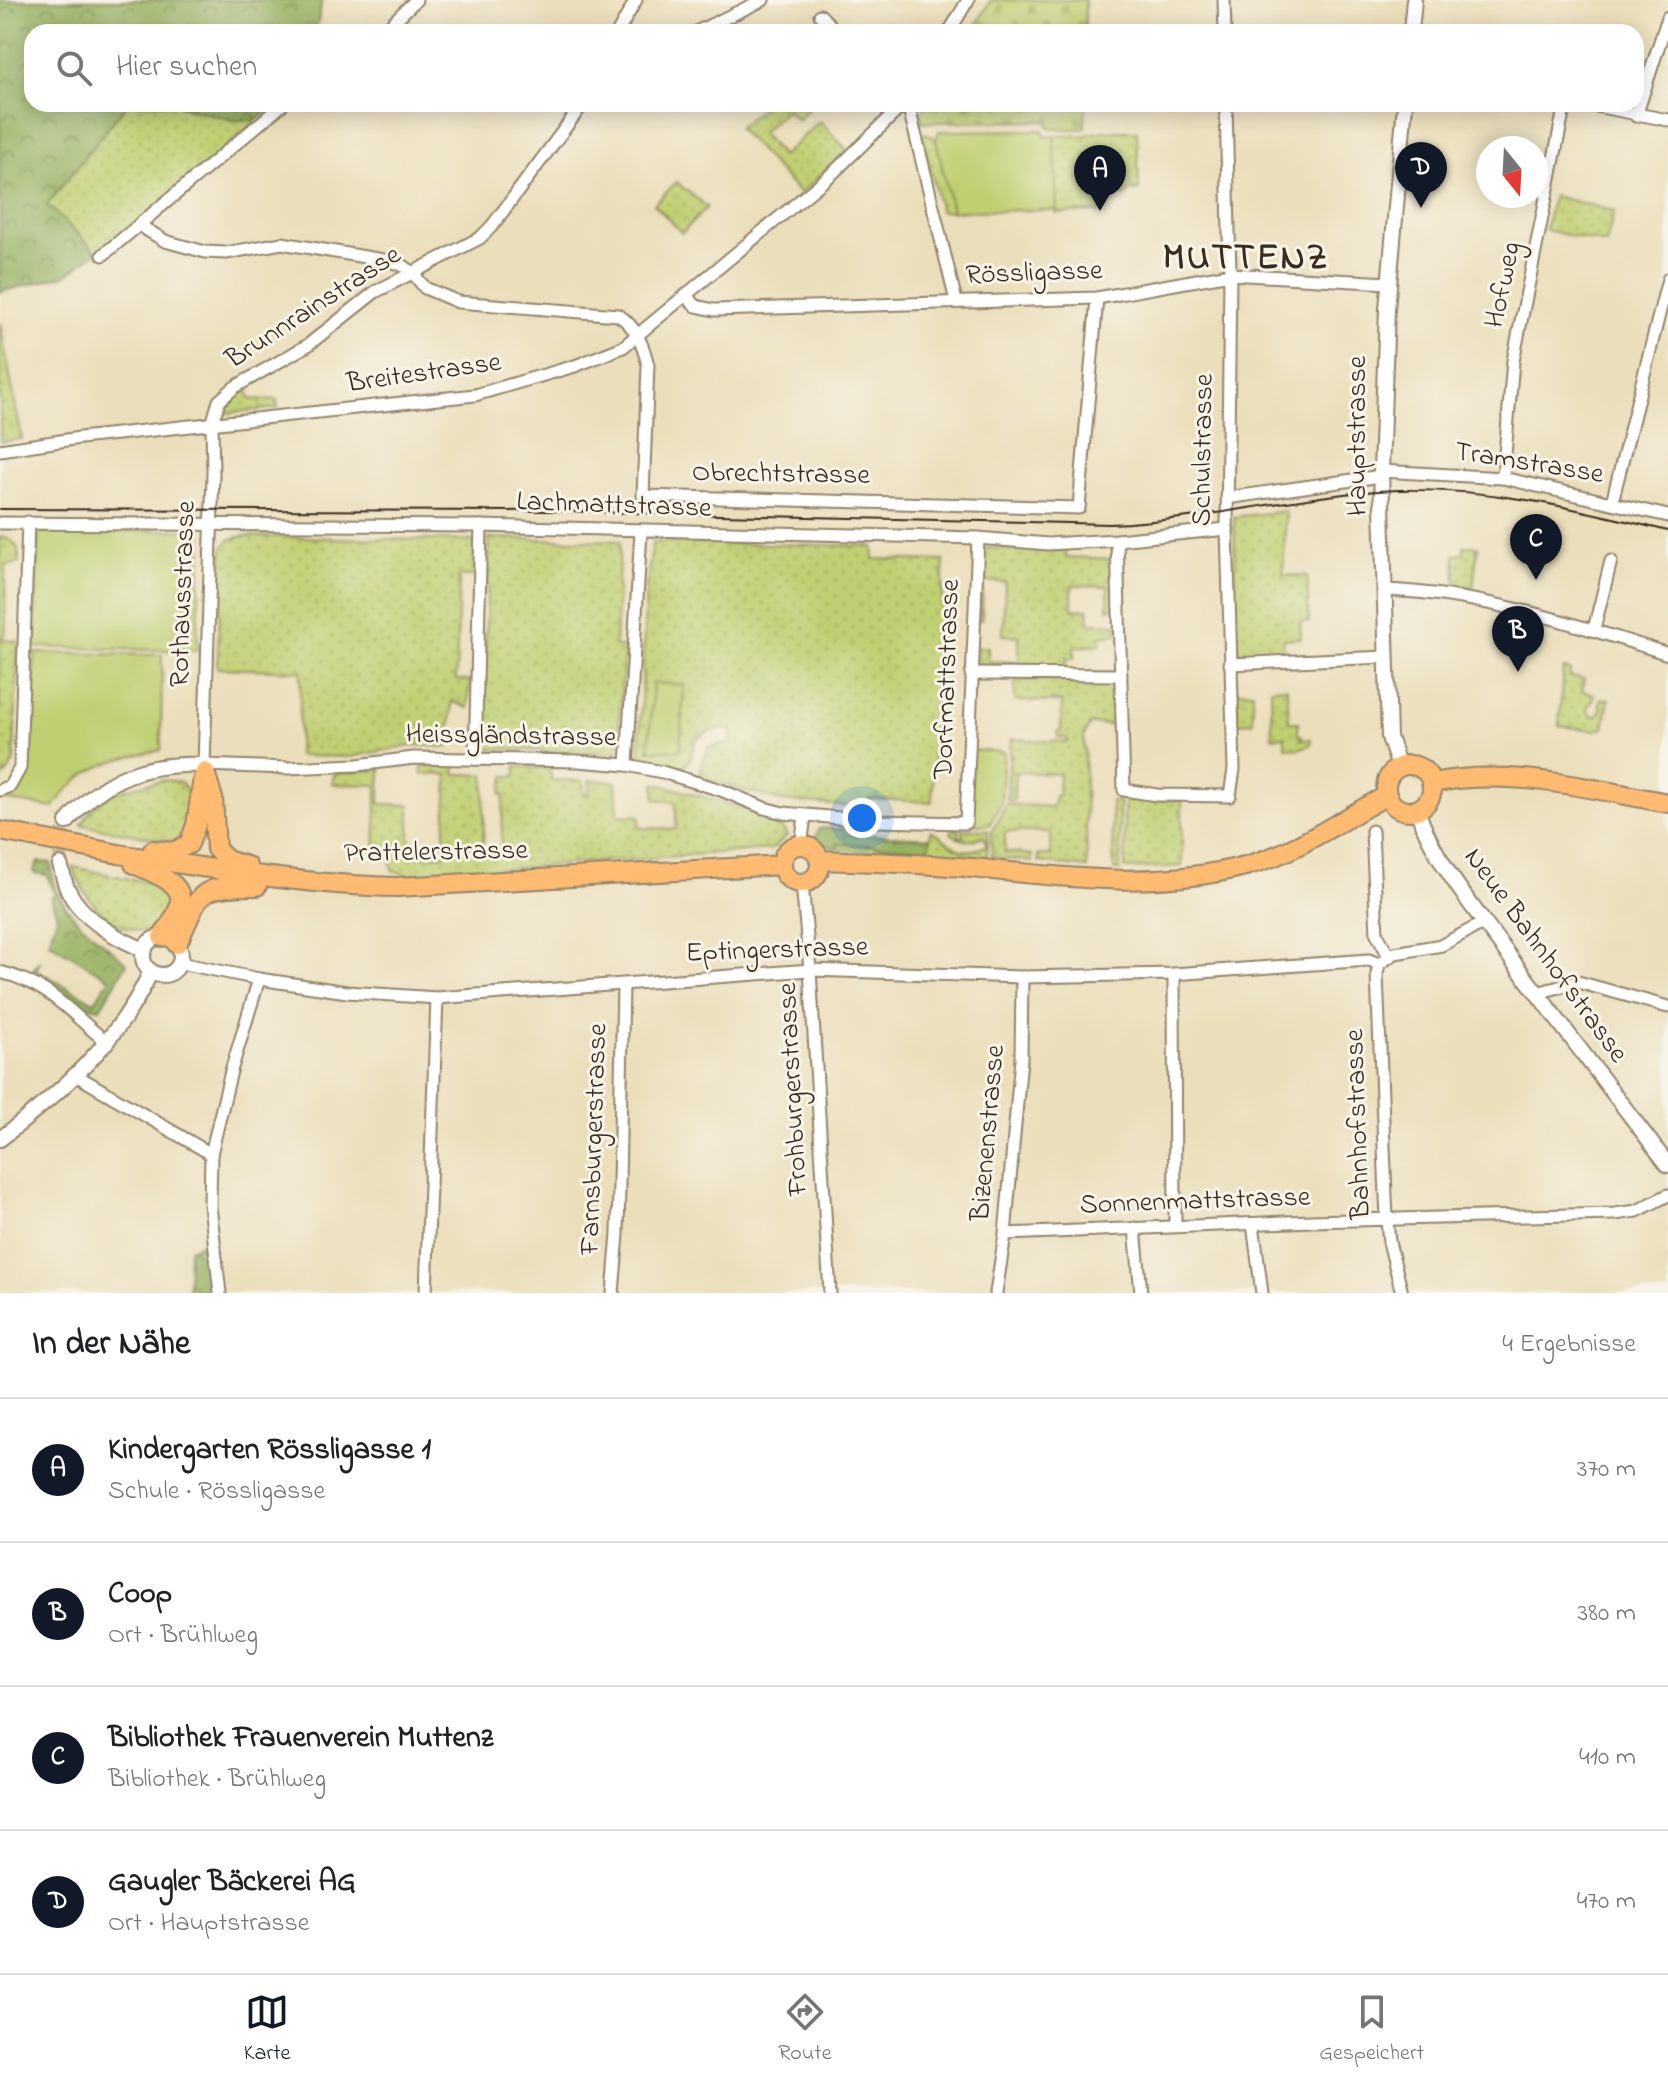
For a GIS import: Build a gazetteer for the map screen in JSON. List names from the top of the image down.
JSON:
{
  "streets": {
    "main road": ["Prattelerstrasse"],
    "street": [
      "Rössligasse",
      "Hofweg",
      "Brunnrainstrasse",
      "Breitestrasse",
      "Hauptstrasse",
      "Schulstrasse",
      "Tramstrasse",
      "Obrechtstrasse",
      "Lachmattstrasse",
      "Rothausstrasse",
      "Dorfmattstrasse",
      "Heissgländstrasse",
      "Eptingerstrasse",
      "Neue Bahnhofstrasse",
      "Frohburgerstrasse",
      "Bahnhofstrasse",
      "Bizenenstrasse",
      "Farnsburgerstrasse",
      "Sonnenmattstrasse"
    ]
  },
  "crossings": [
    ["Rössligasse", "Breitestrasse"],
    ["Rössligasse", "Hauptstrasse"],
    ["Rössligasse", "Schulstrasse"],
    ["Rössligasse", "Obrechtstrasse"],
    ["Hofweg", "Tramstrasse"],
    ["Brunnrainstrasse", "Breitestrasse"],
    ["Brunnrainstrasse", "Rothausstrasse"],
    ["Breitestrasse", "Obrechtstrasse"],
    ["Breitestrasse", "Rothausstrasse"],
    ["Hauptstrasse", "Tramstrasse"],
    ["Hauptstrasse", "Neue Bahnhofstrasse"],
    ["Schulstrasse", "Tramstrasse"],
    ["Schulstrasse", "Lachmattstrasse"],
    ["Lachmattstrasse", "Rothausstrasse"],
    ["Lachmattstrasse", "Dorfmattstrasse"],
    ["Rothausstrasse", "Heissgländstrasse"],
    ["Dorfmattstrasse", "Heissgländstrasse"],
    ["Prattelerstrasse", "Frohburgerstrasse"],
    ["Eptingerstrasse", "Frohburgerstrasse"],
    ["Eptingerstrasse", "Bahnhofstrasse"],
    ["Eptingerstrasse", "Bizenenstrasse"],
    ["Eptingerstrasse", "Farnsburgerstrasse"],
    ["Bahnhofstrasse", "Sonnenmattstrasse"],
    ["Bizenenstrasse", "Sonnenmattstrasse"]
  ],
  "districts": ["MUTTENZ"],
  "north": "bottom",
  "page": {
    "search": "Hier suchen",
    "pins": [
      "D",
      "A",
      "C",
      "B"
    ],
    "heading": ["In der Nähe", "4 Ergebnisse"],
    "list": [
      {
        "mark": "A",
        "name": "Kindergarten Rössligasse 1",
        "note": "Schule · Rössligasse",
        "value": "370 m"
      },
      {
        "mark": "B",
        "name": "Coop",
        "note": "Ort · Brühlweg",
        "value": "380 m"
      },
      {
        "mark": "C",
        "name": "Bibliothek Frauenverein Muttenz",
        "note": "Bibliothek · Brühlweg",
        "value": "410 m"
      },
      {
        "mark": "D",
        "name": "Gaugler Bäckerei AG",
        "note": "Ort · Hauptstrasse",
        "value": "470 m"
      }
    ],
    "nav": ["Karte", "Route", "Gespeichert"]
  }
}
